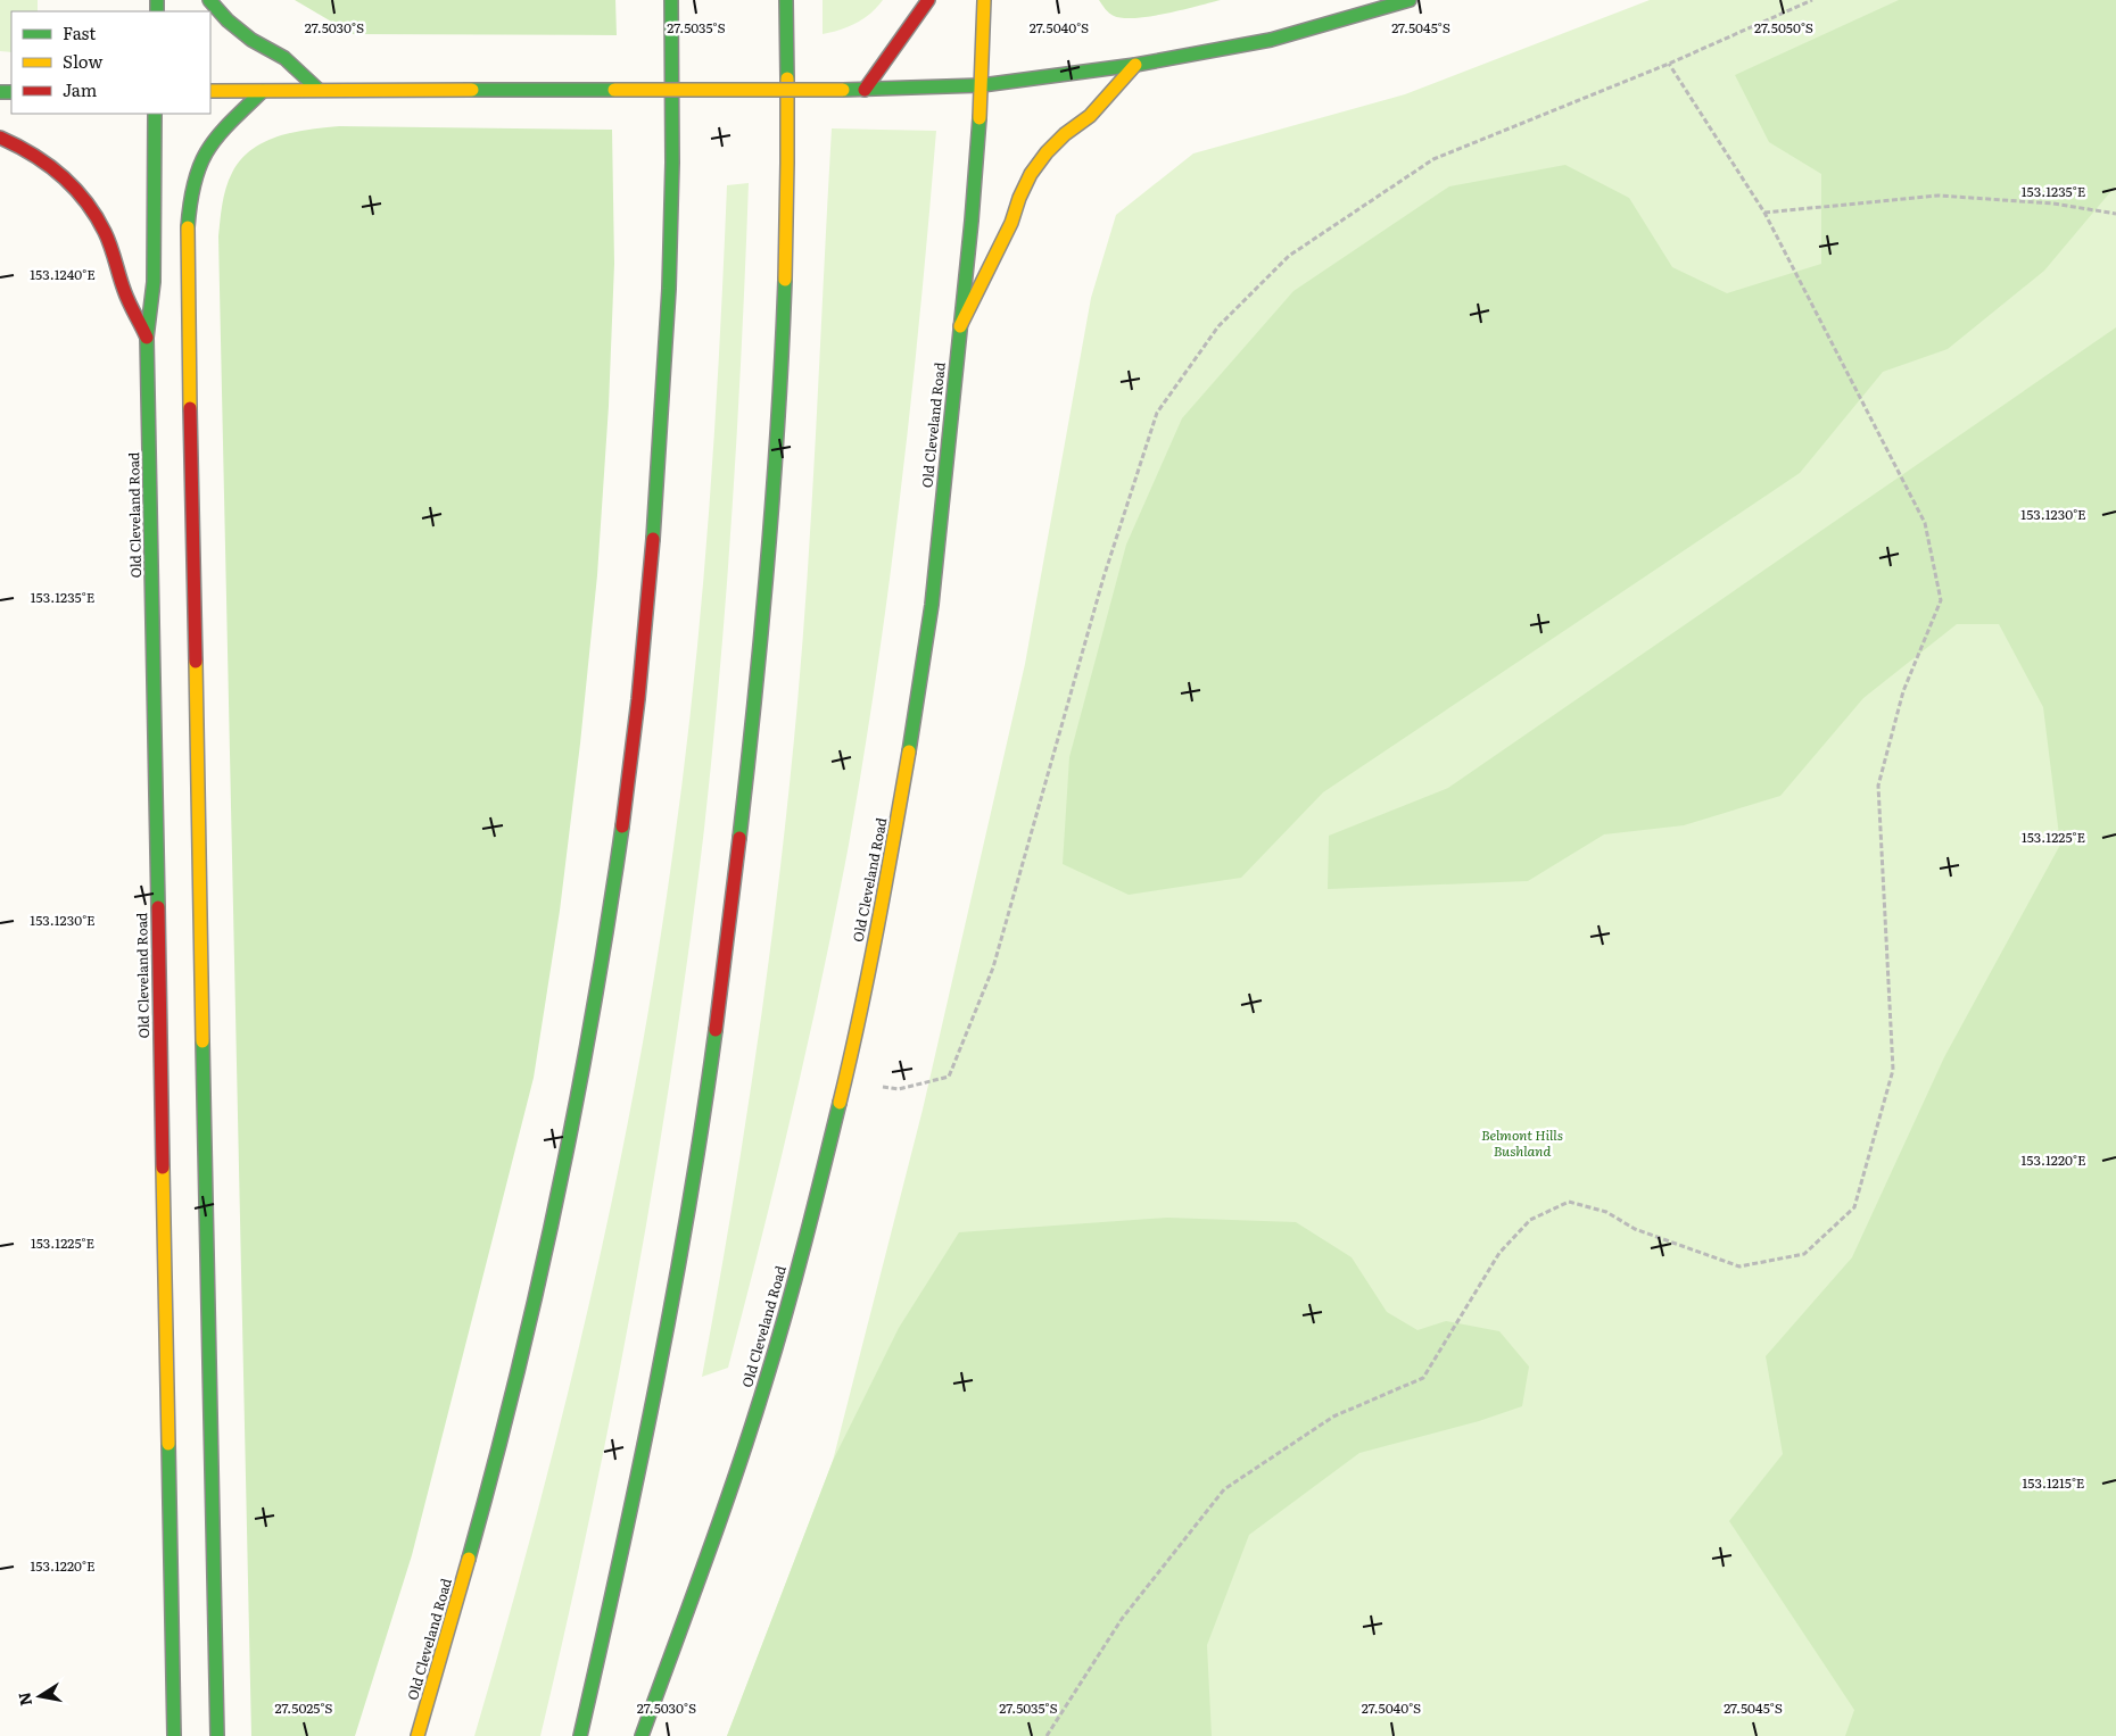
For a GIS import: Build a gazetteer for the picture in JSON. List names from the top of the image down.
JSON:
{
  "streets": {
    "main road": ["Old Cleveland Road"]
  },
  "parks": ["Belmont Hills Bushland"],
  "legend": ["Fast", "Slow", "Jam"],
  "north": "left",
  "coordinates": [
    "27.5030°S",
    "27.5035°S",
    "27.5040°S",
    "27.5045°S",
    "27.5050°S",
    "153.1235°E",
    "153.1240°E",
    "153.1230°E",
    "153.1225°E",
    "153.1220°E",
    "153.1215°E",
    "27.5025°S"
  ]
}
